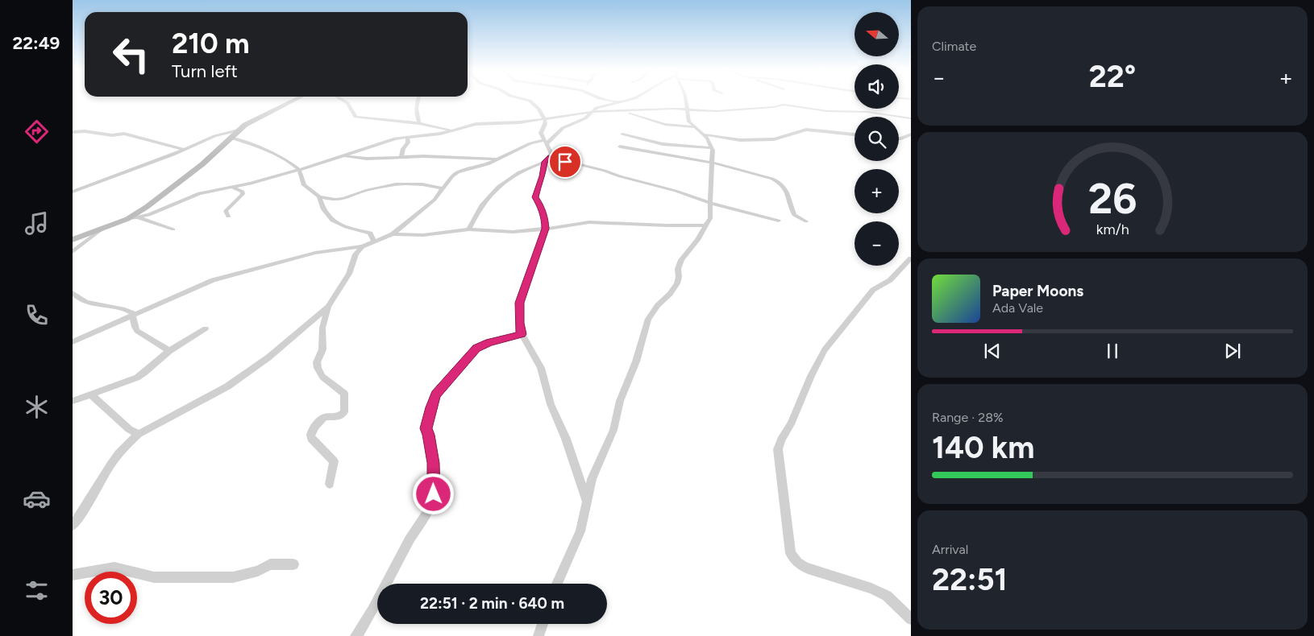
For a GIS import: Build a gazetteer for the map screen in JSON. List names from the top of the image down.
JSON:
{
  "north": "left",
  "page": {
    "tabs": "22:49",
    "tile": [
      "Climate",
      ["Range · 28%", "140 km"],
      ["Arrival", "22:51"]
    ],
    "map_buttons": ["+", "−"],
    "turn": ["210 m", "Turn left"],
    "heat": ["−", "22°", "+"],
    "song": ["Paper Moons", "Ada Vale"],
    "limit": "30",
    "trip": "22:51 · 2 min · 640 m",
    "gauge": ["26", "km/h"]
  }
}
